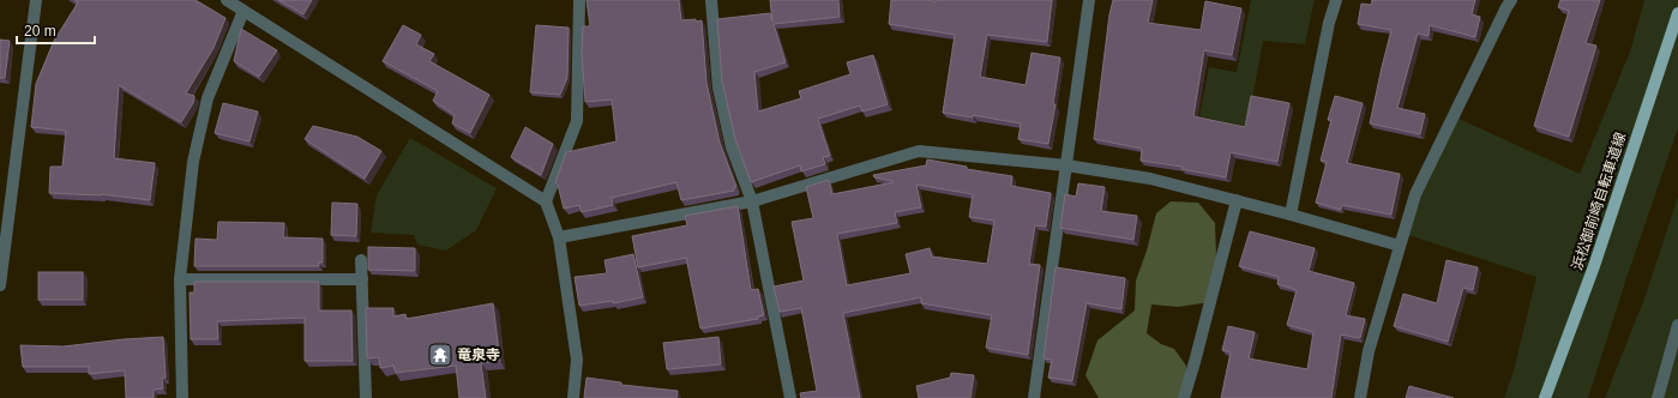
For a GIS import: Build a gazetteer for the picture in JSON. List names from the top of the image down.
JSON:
{
  "streets": {
    "main road": ["浜松御前崎自転車道線"]
  },
  "places": {
    "temple": ["竜泉寺"]
  },
  "scale_bar": "20 m"
}
